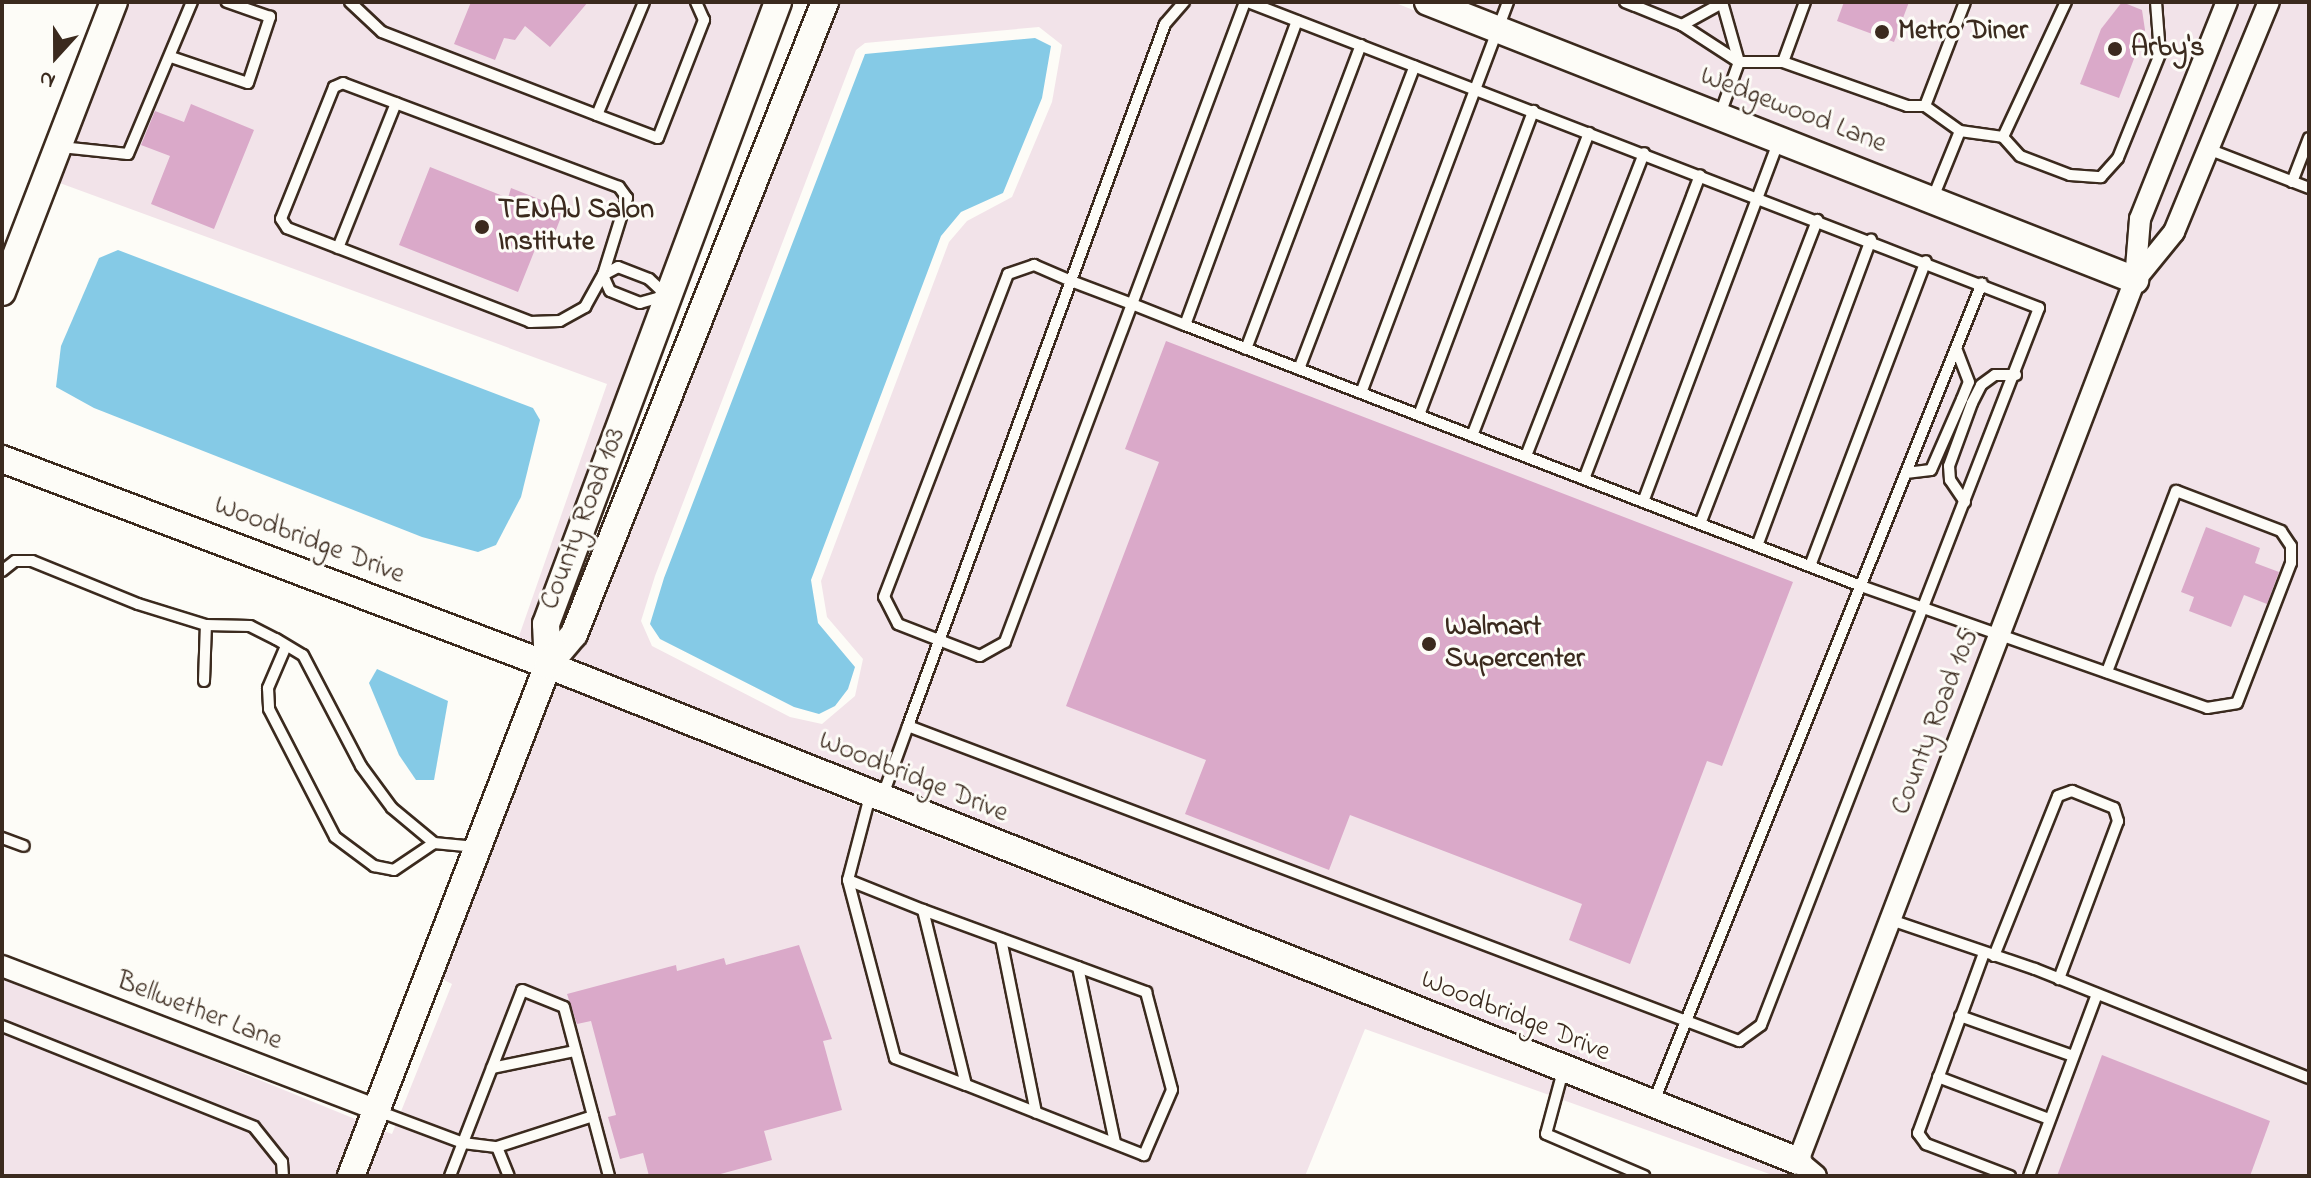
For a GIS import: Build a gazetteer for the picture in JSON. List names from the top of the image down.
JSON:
{
  "streets": {
    "street": [
      "Wedgewood Lane",
      "County Road 103",
      "Woodbridge Drive",
      "County Road 105",
      "Bellwether Lane"
    ]
  },
  "crossings": [
    ["Wedgewood Lane", "County Road 105"],
    ["County Road 103", "Woodbridge Drive"],
    ["Woodbridge Drive", "County Road 105"]
  ],
  "places": [
    "Metro Diner",
    "Arby's",
    "TENAJ Salon Institute",
    "Walmart Supercenter"
  ],
  "north": "bottom"
}
